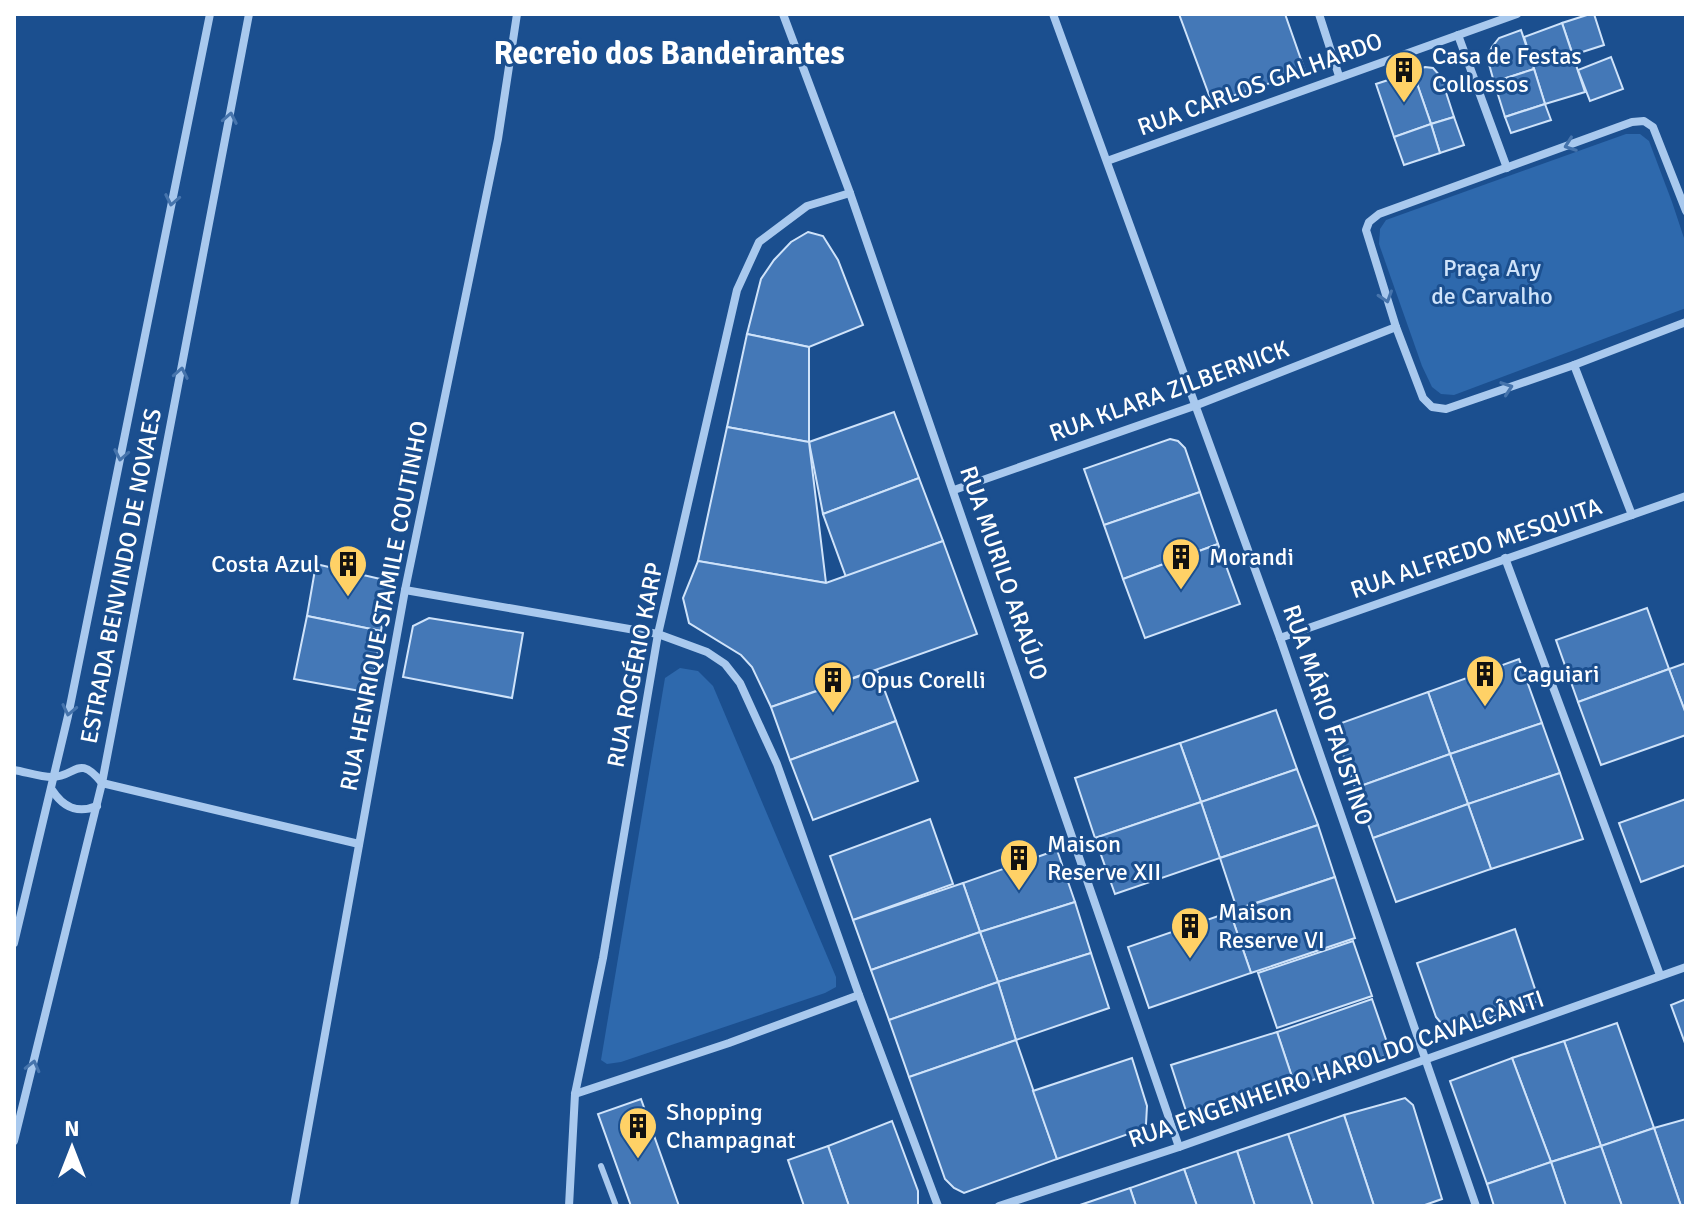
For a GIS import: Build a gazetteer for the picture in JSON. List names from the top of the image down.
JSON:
{
  "streets": {
    "street": [
      "RUA CARLOS GALHARDO",
      "RUA KLARA ZILBERNICK",
      "RUA ALFREDO MESQUITA",
      "RUA MURILO ARAÚJO",
      "ESTRADA BENVINDO DE NOVAES",
      "RUA HENRIQUE STAMILE COUTINHO",
      "RUA ROGÉRIO KARP",
      "RUA MÁRIO FAUSTINO",
      "RUA ENGENHEIRO HAROLDO CAVALCÂNTI"
    ]
  },
  "crossings": [
    ["RUA CARLOS GALHARDO", "RUA MÁRIO FAUSTINO"],
    ["RUA KLARA ZILBERNICK", "RUA MURILO ARAÚJO"],
    ["RUA KLARA ZILBERNICK", "RUA MÁRIO FAUSTINO"],
    ["RUA ALFREDO MESQUITA", "RUA MÁRIO FAUSTINO"],
    ["RUA MURILO ARAÚJO", "RUA ROGÉRIO KARP"],
    ["RUA MURILO ARAÚJO", "RUA ENGENHEIRO HAROLDO CAVALCÂNTI"],
    ["RUA MÁRIO FAUSTINO", "RUA ENGENHEIRO HAROLDO CAVALCÂNTI"]
  ],
  "districts": ["Recreio dos Bandeirantes"],
  "parks": ["Praça Ary de Carvalho"],
  "places": {
    "building": [
      "Casa de Festas Collossos",
      "Morandi",
      "Costa Azul",
      "Caguiari",
      "Opus Corelli",
      "Maison Reserve XII",
      "Maison Reserve VI",
      "Shopping Champagnat"
    ]
  },
  "north": "top"
}
